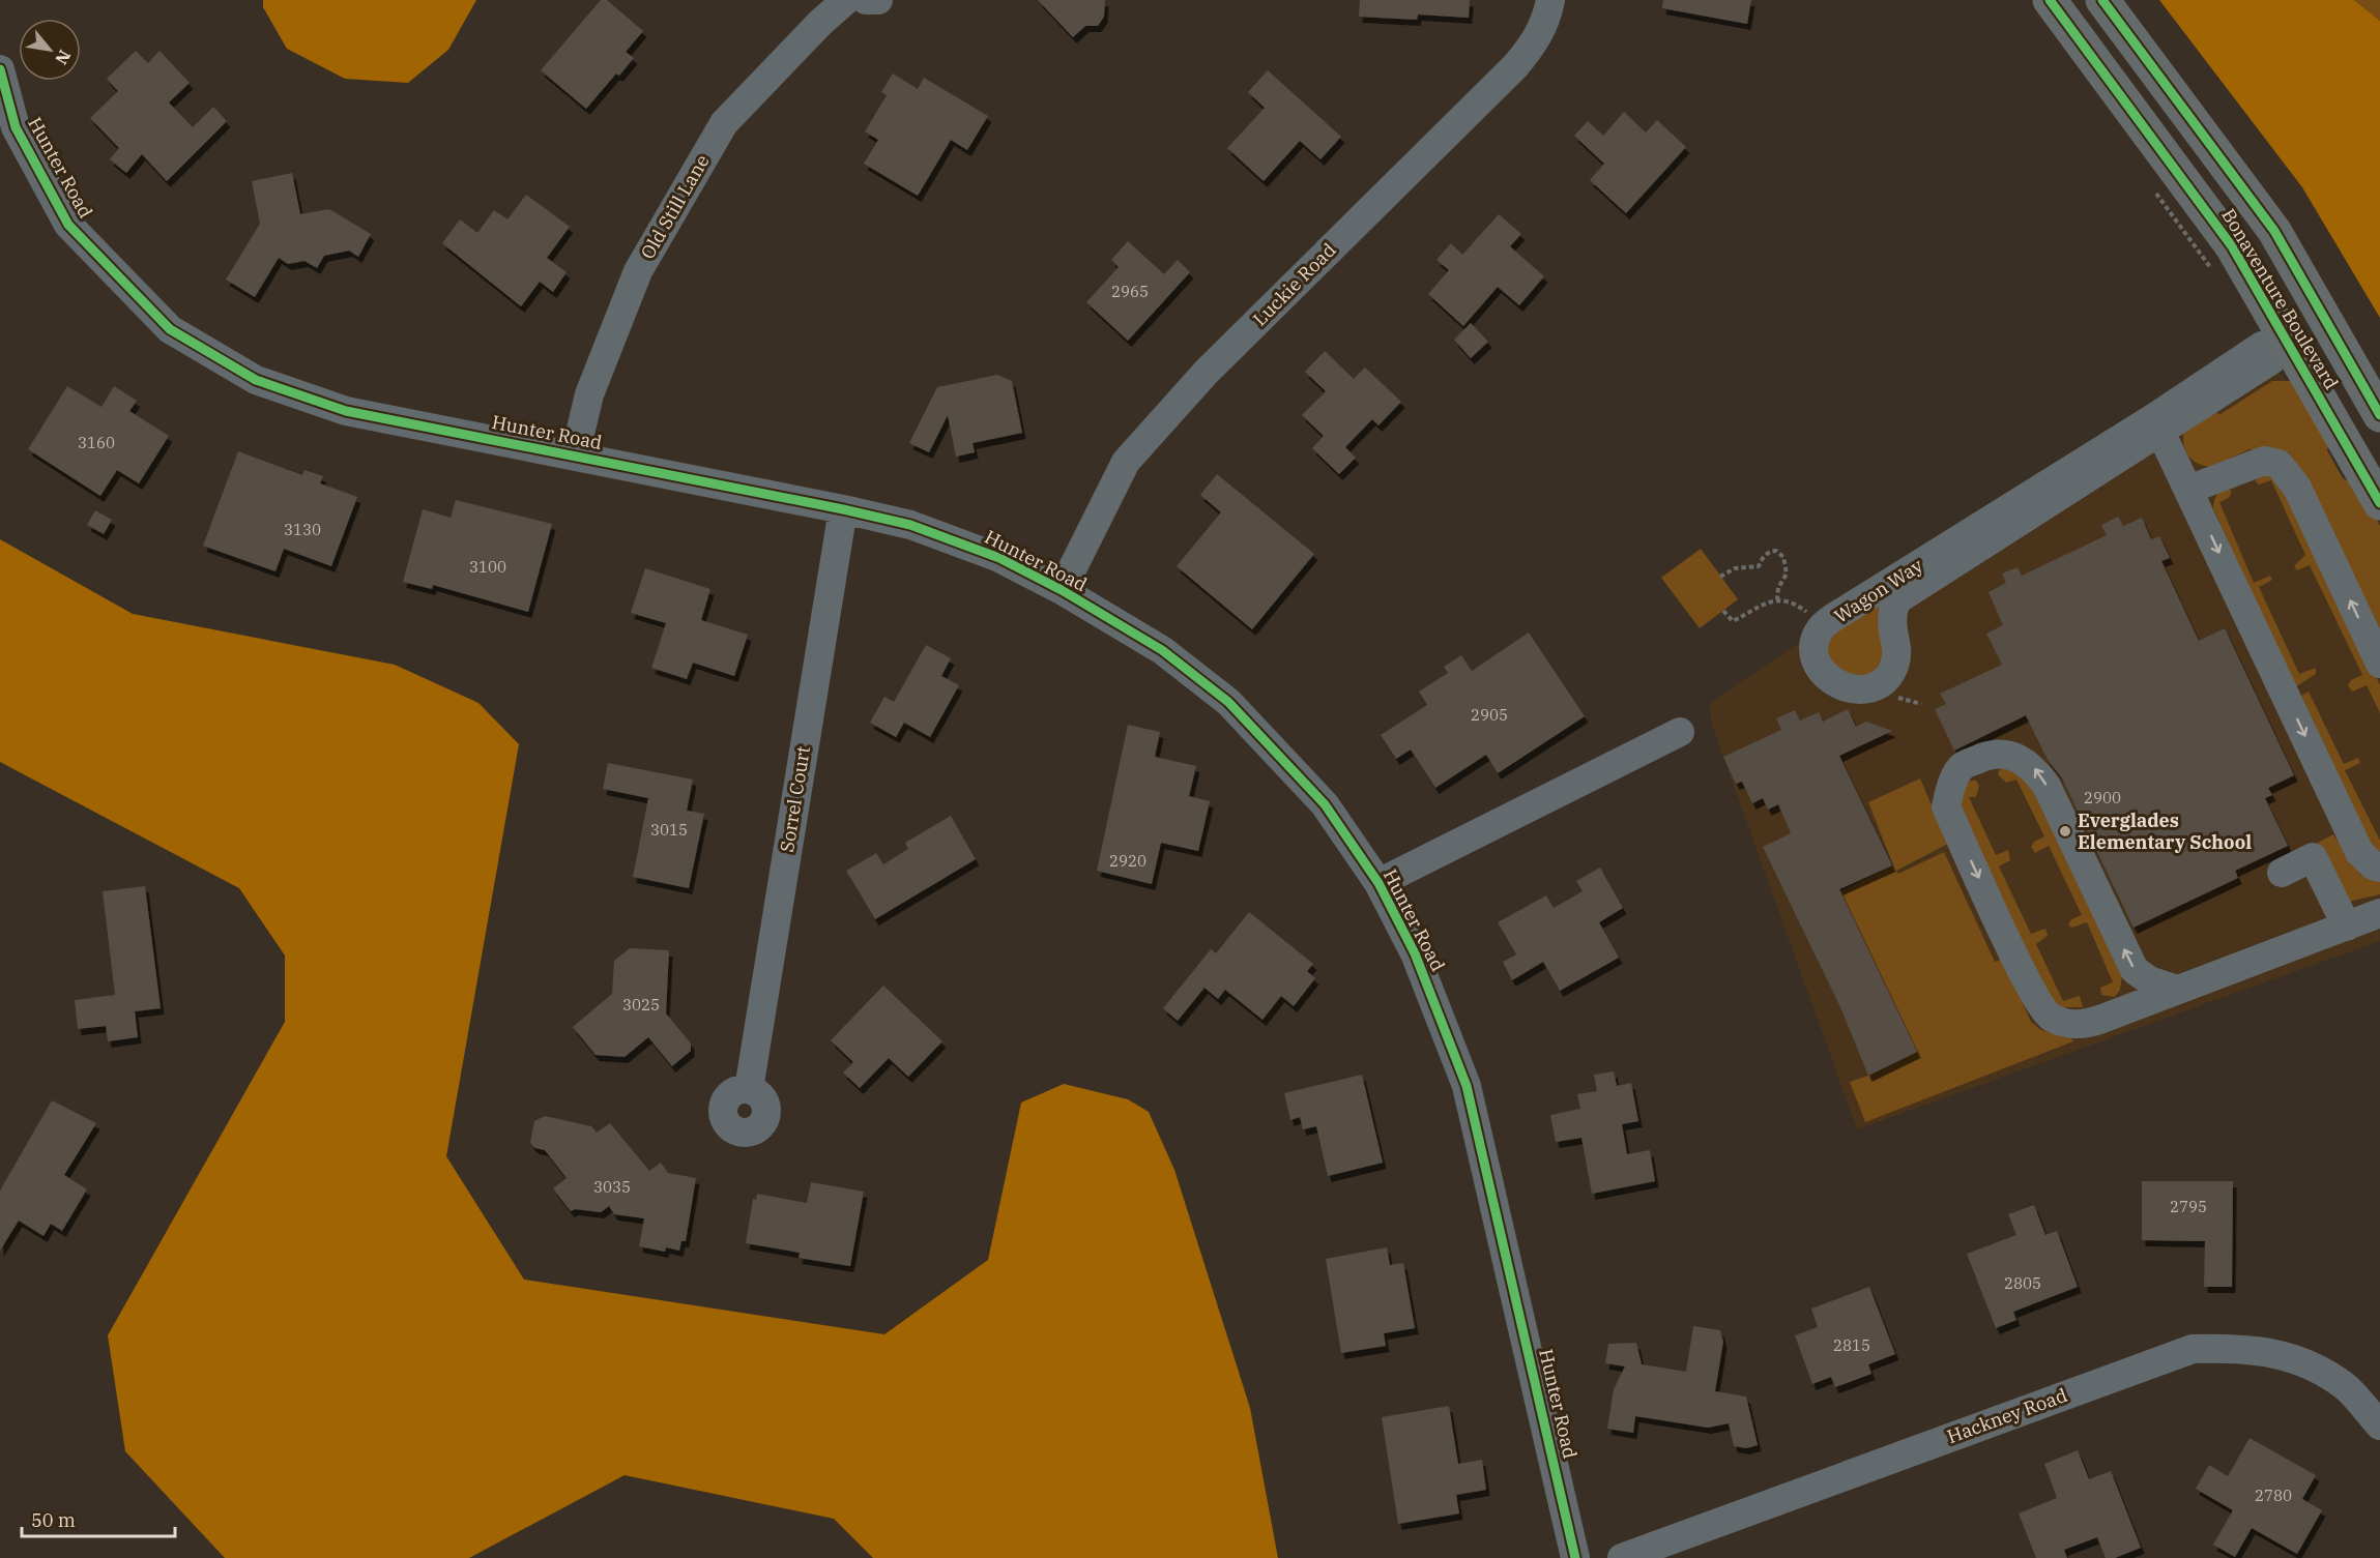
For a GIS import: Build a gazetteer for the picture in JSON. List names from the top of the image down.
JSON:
{
  "streets": {
    "main road": ["Bonaventure Boulevard", "Wagon Way"],
    "street": [
      "Hunter Road",
      "Old Still Lane",
      "Luckie Road",
      "Sorrel Court",
      "Hackney Road"
    ]
  },
  "crossings": [
    ["Hunter Road", "Old Still Lane"],
    ["Hunter Road", "Luckie Road"],
    ["Hunter Road", "Sorrel Court"],
    ["Bonaventure Boulevard", "Wagon Way"]
  ],
  "places": ["Everglades Elementary School"],
  "house_numbers": [
    "2965",
    "3160",
    "3130",
    "3100",
    "2905",
    "2900",
    "3015",
    "2920",
    "3025",
    "3035",
    "2795",
    "2805",
    "2815",
    "2780"
  ],
  "scale_bar": "50 m",
  "north": "bottom right"
}
